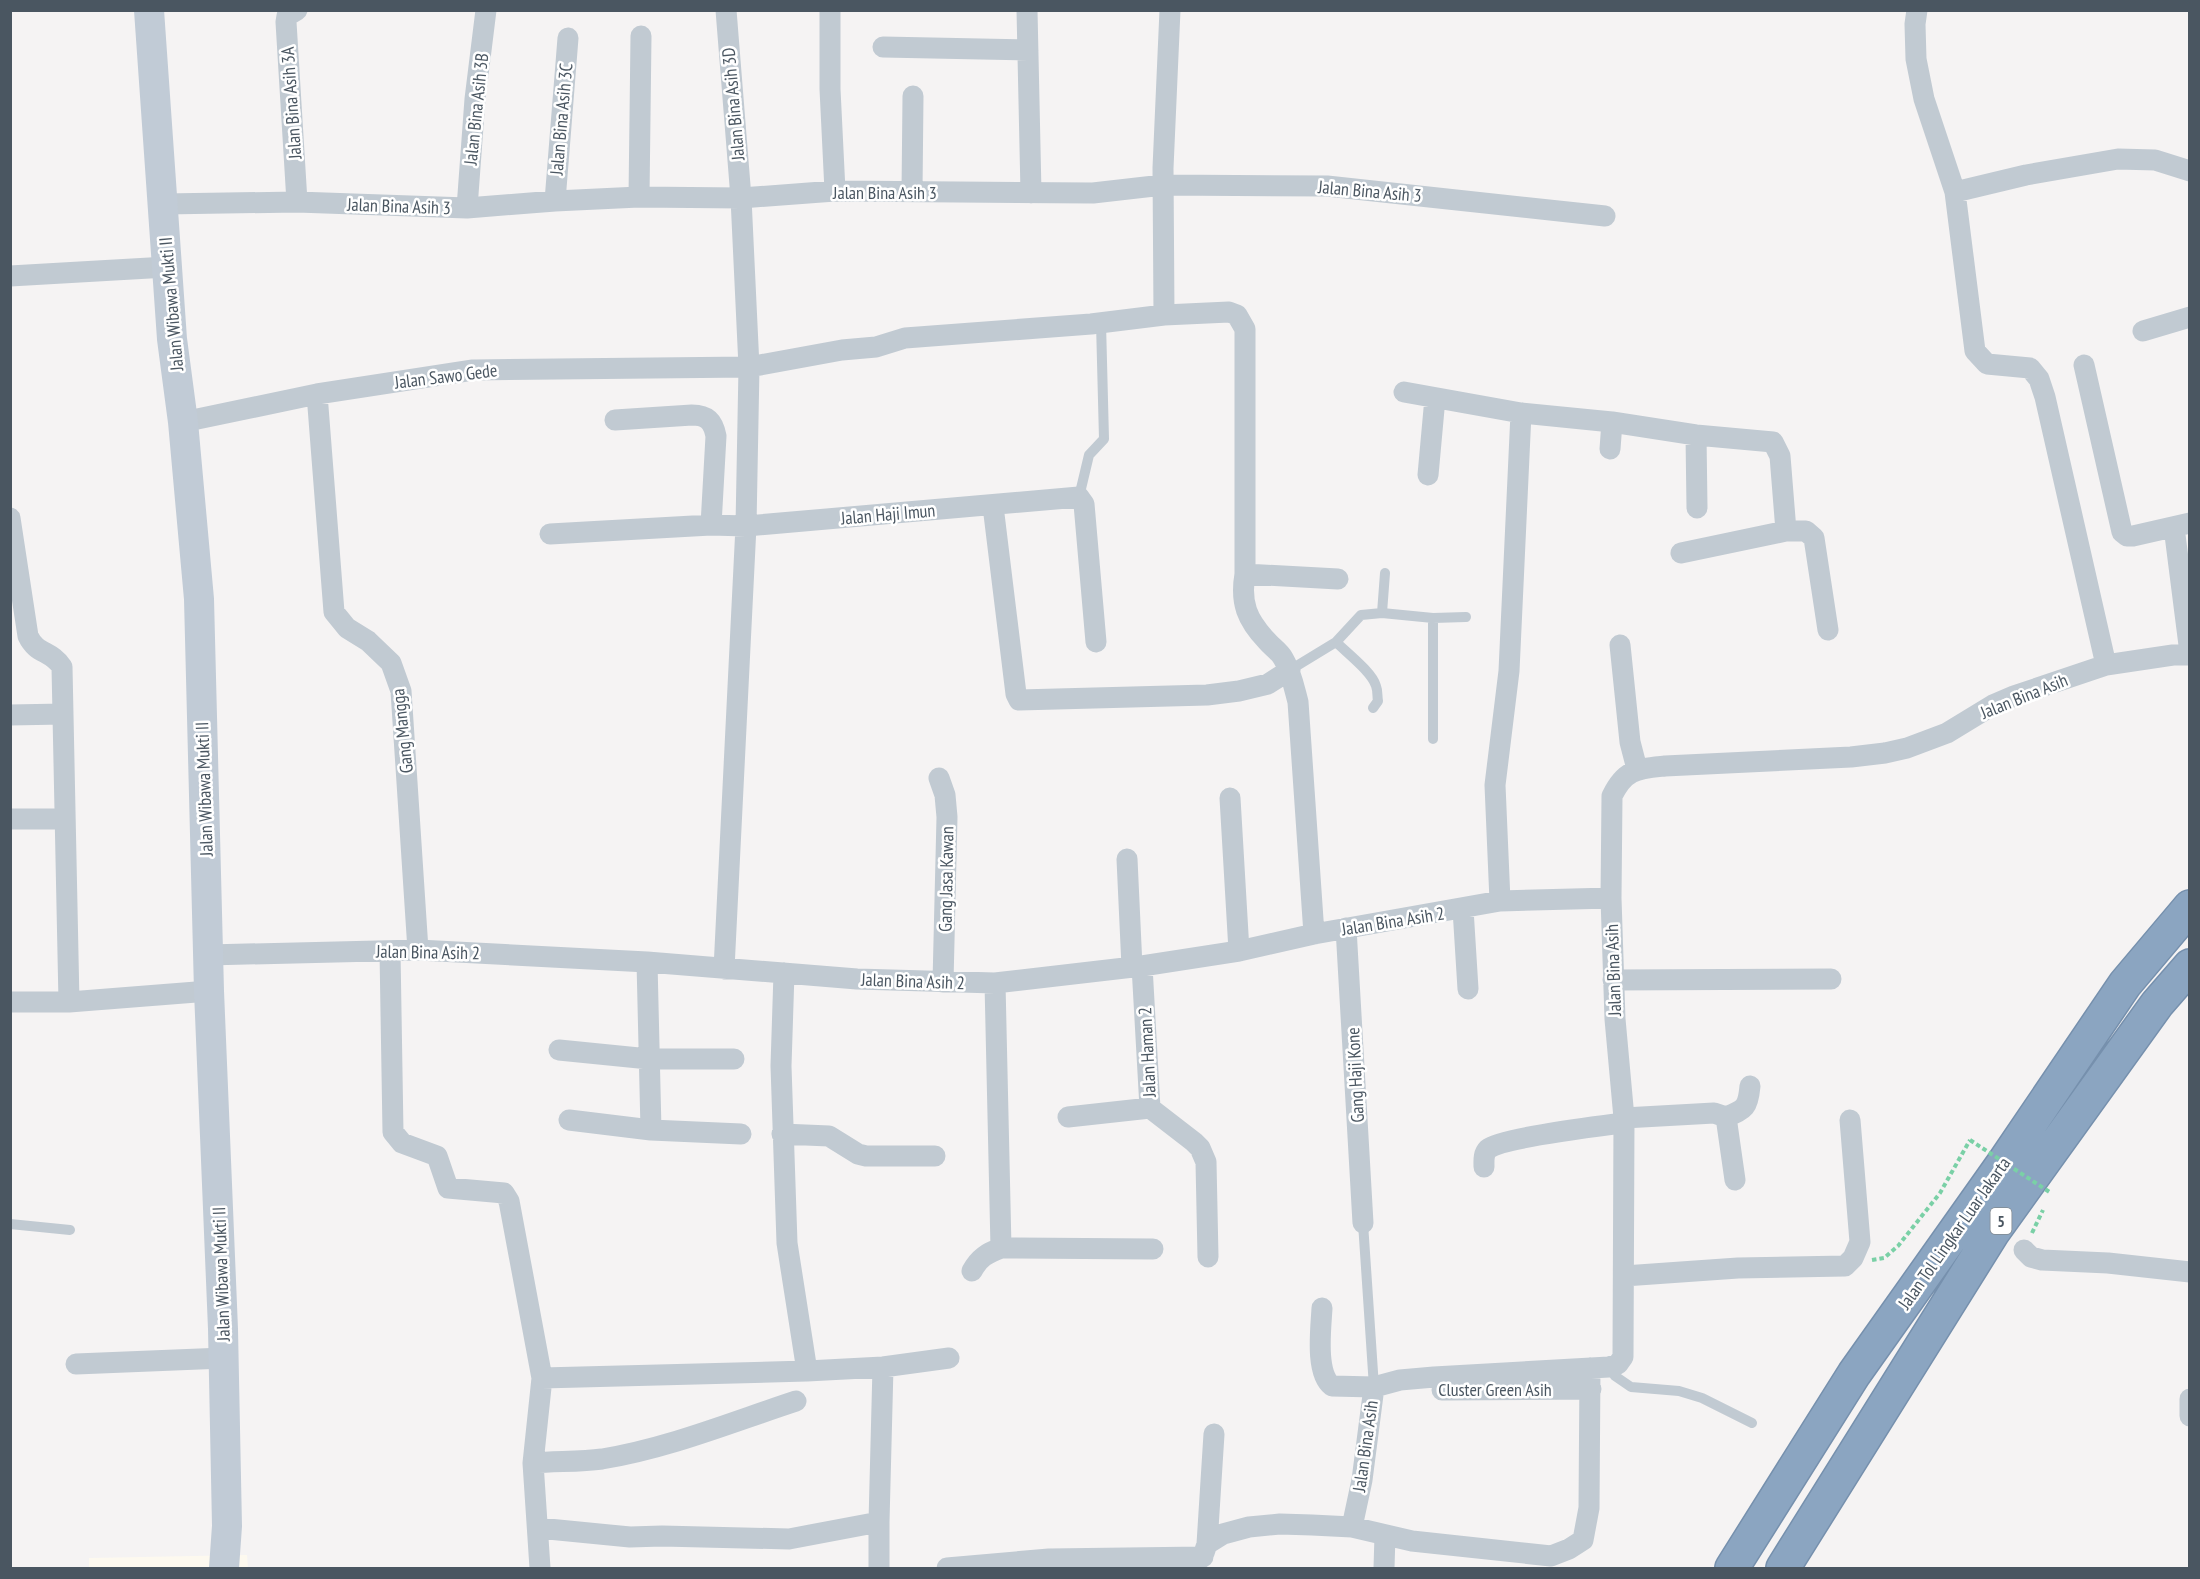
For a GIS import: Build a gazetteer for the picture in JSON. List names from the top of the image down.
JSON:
{
  "streets": {
    "highway": ["5", "Jalan Tol Lingkar Luar Jakarta"],
    "main road": ["Jalan Wibawa Mukti II"],
    "street": [
      "Jalan Bina Asih 3A",
      "Jalan Bina Asih 3D",
      "Jalan Bina Asih 3B",
      "Jalan Bina Asih 3C",
      "Jalan Bina Asih 3",
      "Jalan Sawo Gede",
      "Jalan Haji Imun",
      "Jalan Bina Asih",
      "Gang Mangga",
      "Gang Jasa Kawan",
      "Jalan Bina Asih 2",
      "Jalan Haman 2",
      "Gang Haji Kone",
      "Cluster Green Asih"
    ]
  },
  "crossings": [
    ["Jalan Bina Asih 3A", "Jalan Bina Asih 3"],
    ["Jalan Bina Asih 3D", "Jalan Bina Asih 3"],
    ["Jalan Bina Asih 3D", "Jalan Sawo Gede"],
    ["Jalan Bina Asih 3D", "Jalan Haji Imun"],
    ["Jalan Bina Asih 3D", "Jalan Bina Asih 2"],
    ["Jalan Bina Asih 3B", "Jalan Bina Asih 3"],
    ["Jalan Bina Asih 3C", "Jalan Bina Asih 3"],
    ["Jalan Bina Asih 3", "Jalan Wibawa Mukti II"],
    ["Jalan Wibawa Mukti II", "Jalan Sawo Gede"],
    ["Jalan Wibawa Mukti II", "Jalan Bina Asih 2"],
    ["Jalan Sawo Gede", "Gang Mangga"],
    ["Jalan Bina Asih", "Jalan Bina Asih 2"],
    ["Gang Mangga", "Jalan Bina Asih 2"],
    ["Gang Jasa Kawan", "Jalan Bina Asih 2"],
    ["Jalan Bina Asih 2", "Jalan Haman 2"],
    ["Jalan Bina Asih 2", "Gang Haji Kone"]
  ]
}
